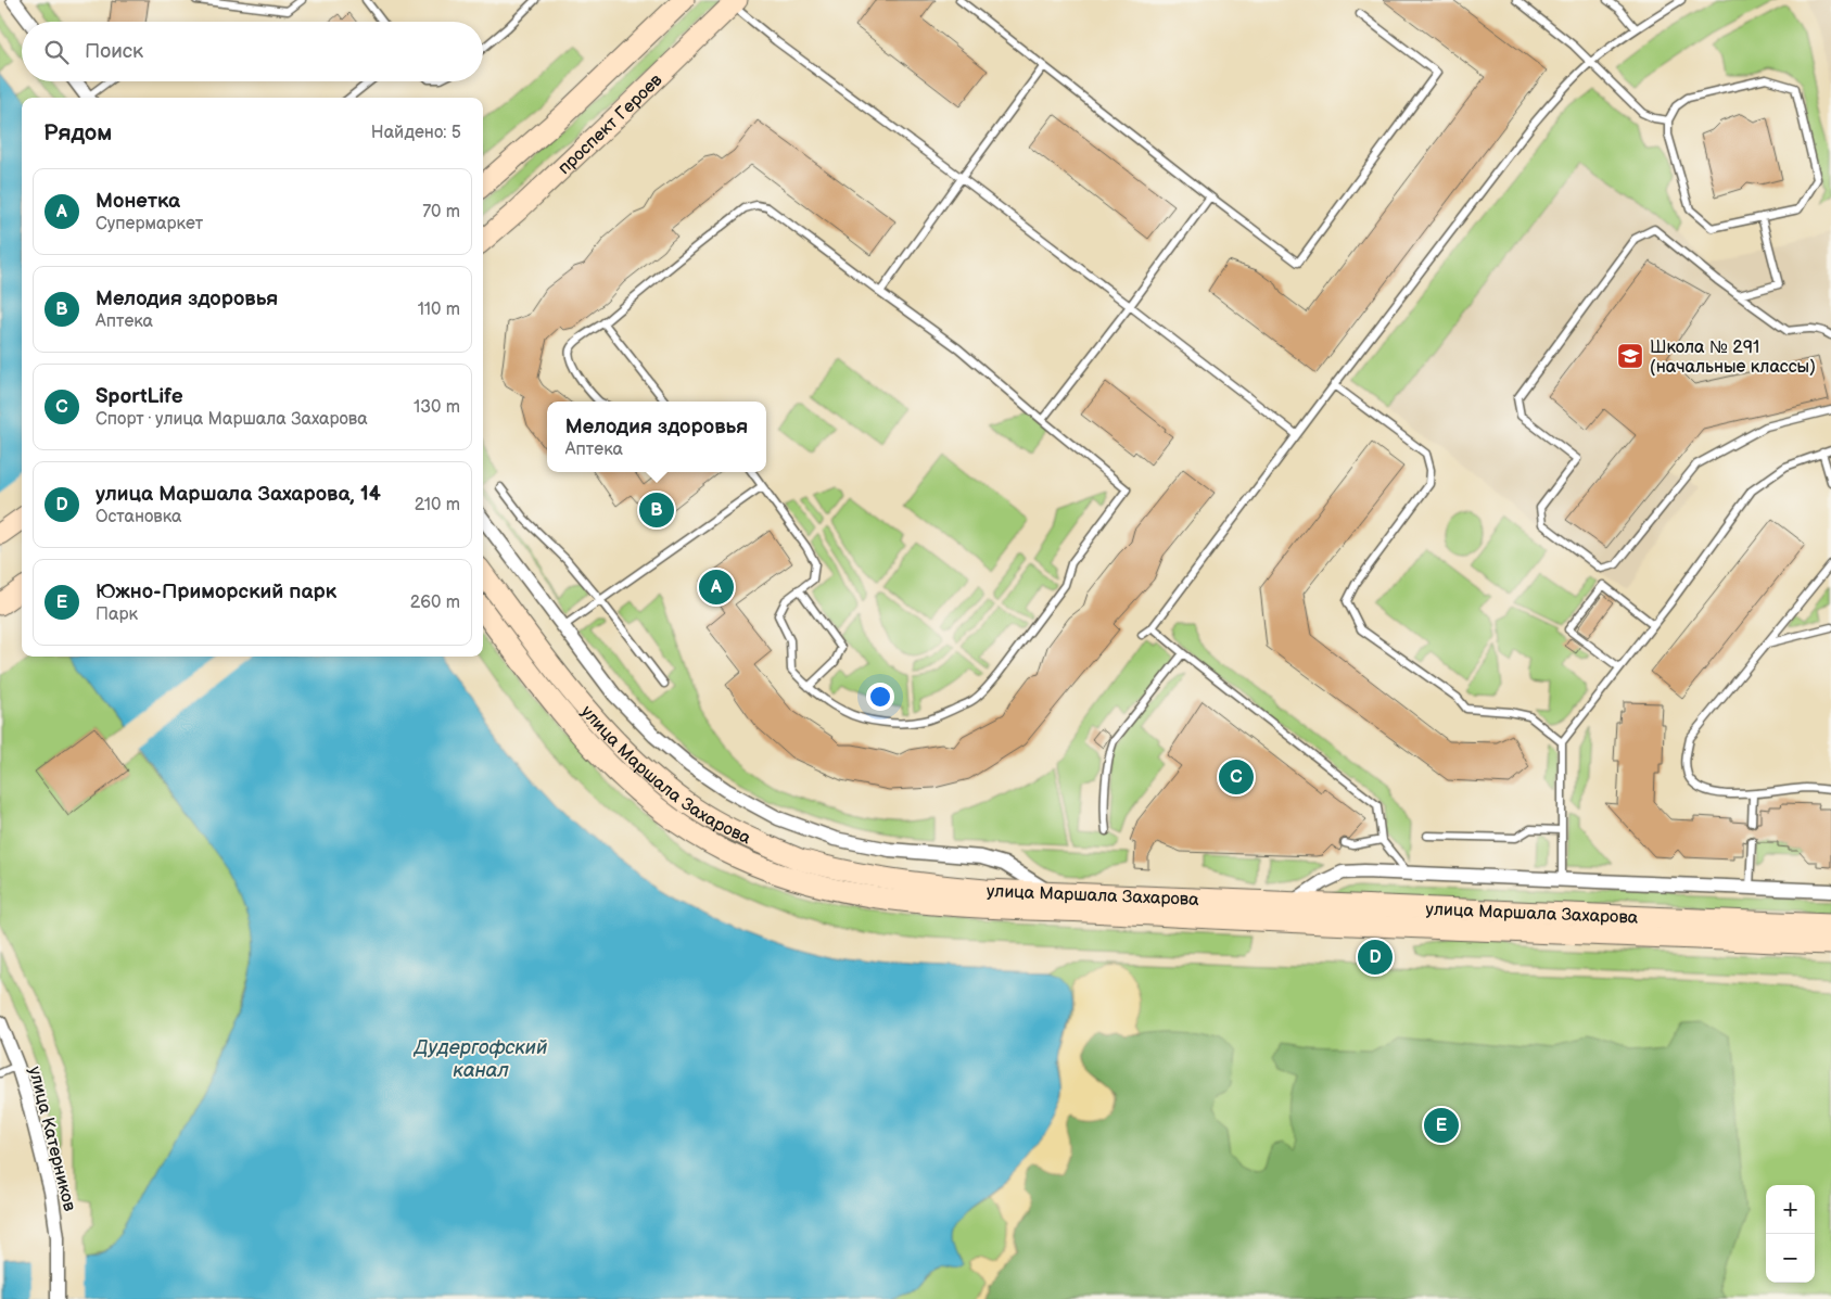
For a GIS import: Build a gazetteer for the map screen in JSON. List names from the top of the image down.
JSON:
{
  "streets": {
    "street": ["проспект Героев", "улица Маршала Захарова", "улица Катерников"]
  },
  "water": ["Дудергофский канал"],
  "places": {
    "school or university": ["Школа № 291 (начальные классы)"]
  },
  "page": {
    "search": "Поиск",
    "heading": ["Рядом", "Найдено: 5"],
    "list": [
      {
        "mark": "A",
        "name": "Монетка",
        "note": "Супермаркет",
        "value": "70 m"
      },
      {
        "mark": "B",
        "name": "Мелодия здоровья",
        "note": "Аптека",
        "value": "110 m"
      },
      {
        "mark": "C",
        "name": "SportLife",
        "note": "Спорт · улица Маршала Захарова",
        "value": "130 m"
      },
      {
        "mark": "D",
        "name": "улица Маршала Захарова, 14",
        "note": "Остановка",
        "value": "210 m"
      },
      {
        "mark": "E",
        "name": "Южно-Приморский парк",
        "note": "Парк",
        "value": "260 m"
      }
    ],
    "popup": ["Мелодия здоровья", "Аптека"],
    "pins": [
      "B",
      "A",
      "C",
      "D",
      "E"
    ],
    "map_buttons": ["+", "−"]
  }
}
